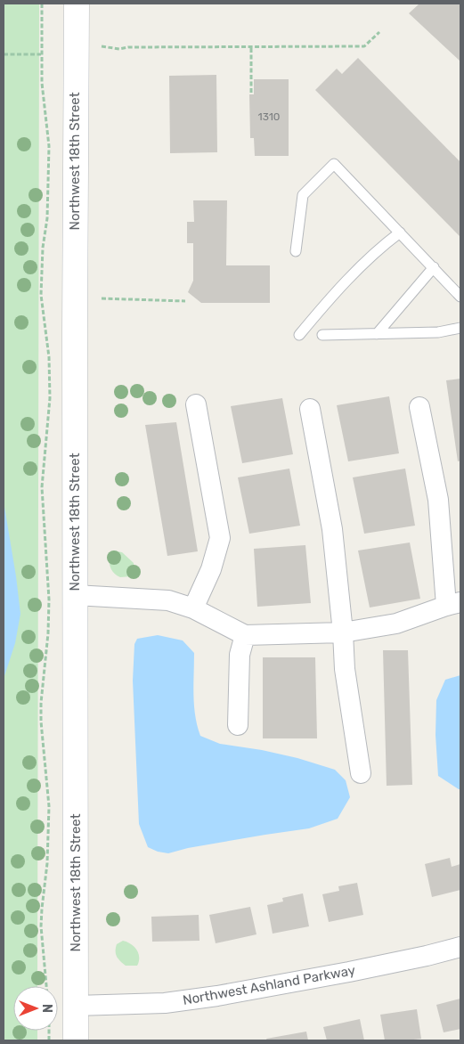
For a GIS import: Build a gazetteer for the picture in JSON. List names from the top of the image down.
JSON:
{
  "streets": {
    "main road": ["Northwest 18th Street"],
    "street": ["Northwest Ashland Parkway"]
  },
  "crossings": [
    ["Northwest 18th Street", "Northwest Ashland Parkway"]
  ],
  "house_numbers": ["1310"],
  "north": "right"
}
